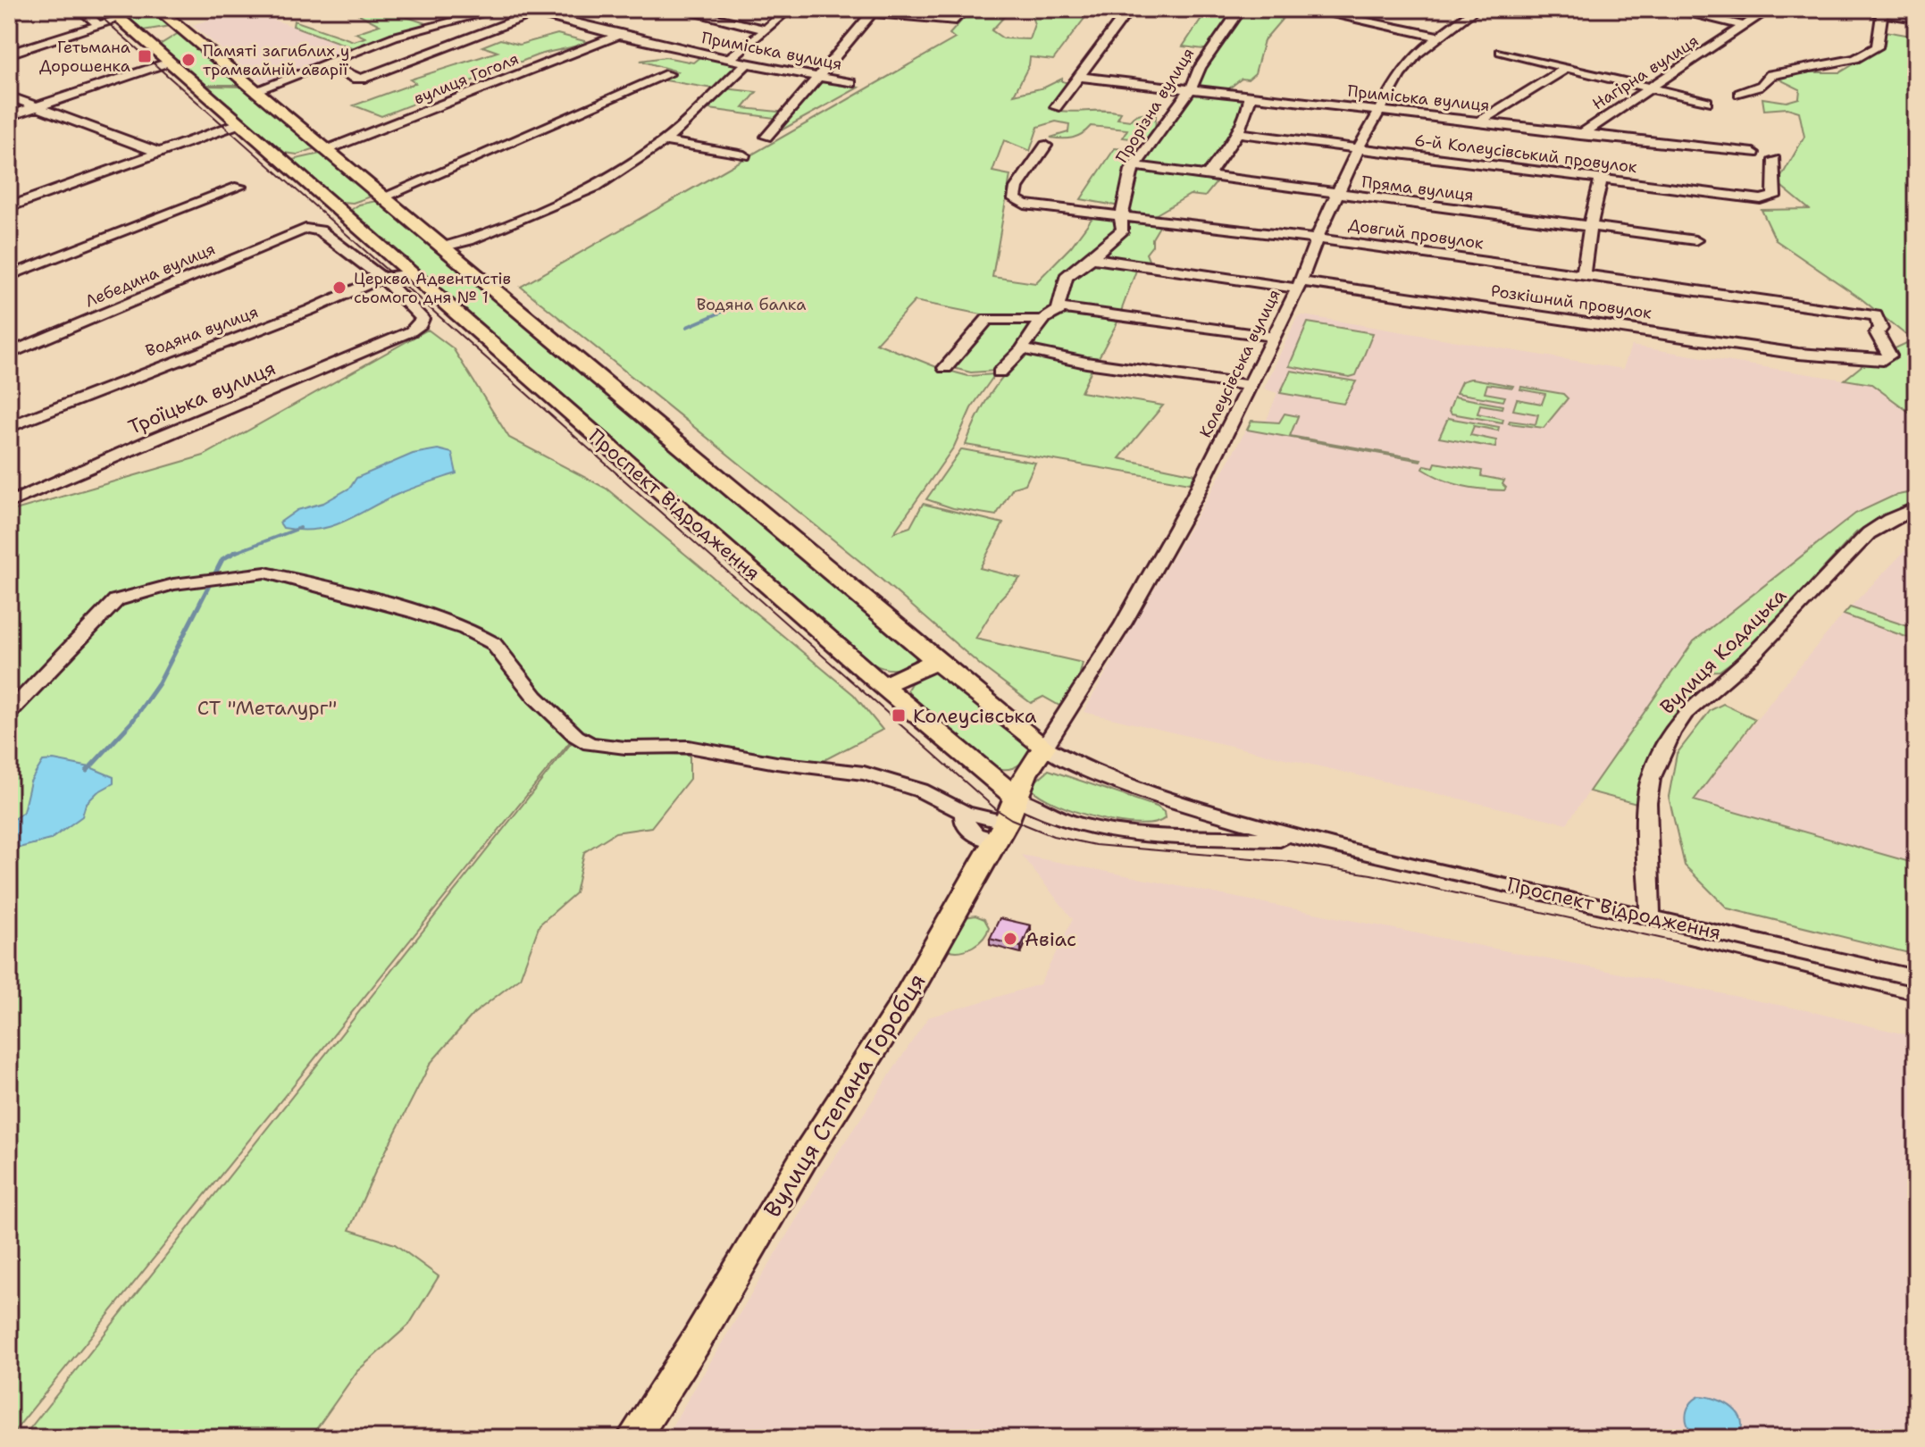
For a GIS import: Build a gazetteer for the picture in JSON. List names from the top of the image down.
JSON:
{
  "streets": {
    "main road": ["Проспект Відродження", "Вулиця Степана Горобця"],
    "street": [
      "Приміська вулиця",
      "Нагірна вулиця",
      "вулиця Гоголя",
      "Прорізна вулиця",
      "6-й Колеусівський провулок",
      "Пряма вулиця",
      "Довгий провулок",
      "Лебедина вулиця",
      "Розкішний провулок",
      "Водяна вулиця",
      "Колеусівська вулиця",
      "Троїцька вулиця",
      "Вулиця Кодацька"
    ]
  },
  "crossings": [
    ["Приміська вулиця", "Нагірна вулиця"],
    ["Приміська вулиця", "вулиця Гоголя"],
    ["Приміська вулиця", "Прорізна вулиця"],
    ["Приміська вулиця", "Колеусівська вулиця"],
    ["вулиця Гоголя", "Проспект Відродження"],
    ["Прорізна вулиця", "Пряма вулиця"],
    ["Прорізна вулиця", "Довгий провулок"],
    ["6-й Колеусівський провулок", "Колеусівська вулиця"],
    ["Пряма вулиця", "Колеусівська вулиця"],
    ["Довгий провулок", "Розкішний провулок"],
    ["Довгий провулок", "Колеусівська вулиця"],
    ["Лебедина вулиця", "Водяна вулиця"],
    ["Лебедина вулиця", "Троїцька вулиця"],
    ["Розкішний провулок", "Колеусівська вулиця"],
    ["Водяна вулиця", "Троїцька вулиця"],
    ["Водяна вулиця", "Проспект Відродження"],
    ["Колеусівська вулиця", "Проспект Відродження"],
    ["Колеусівська вулиця", "Вулиця Степана Горобця"],
    ["Проспект Відродження", "Вулиця Кодацька"],
    ["Проспект Відродження", "Вулиця Степана Горобця"]
  ],
  "parks": ["Водяна балка", "СТ \"Металург\""],
  "places": {
    "transit": ["Гетьмана Дорошенка", "Колеусівська"],
    "other": ["Памяті загиблих у трамвайній аварії", "Церква Адвентистів сьомого дня № 1", "Авіас"]
  }
}
